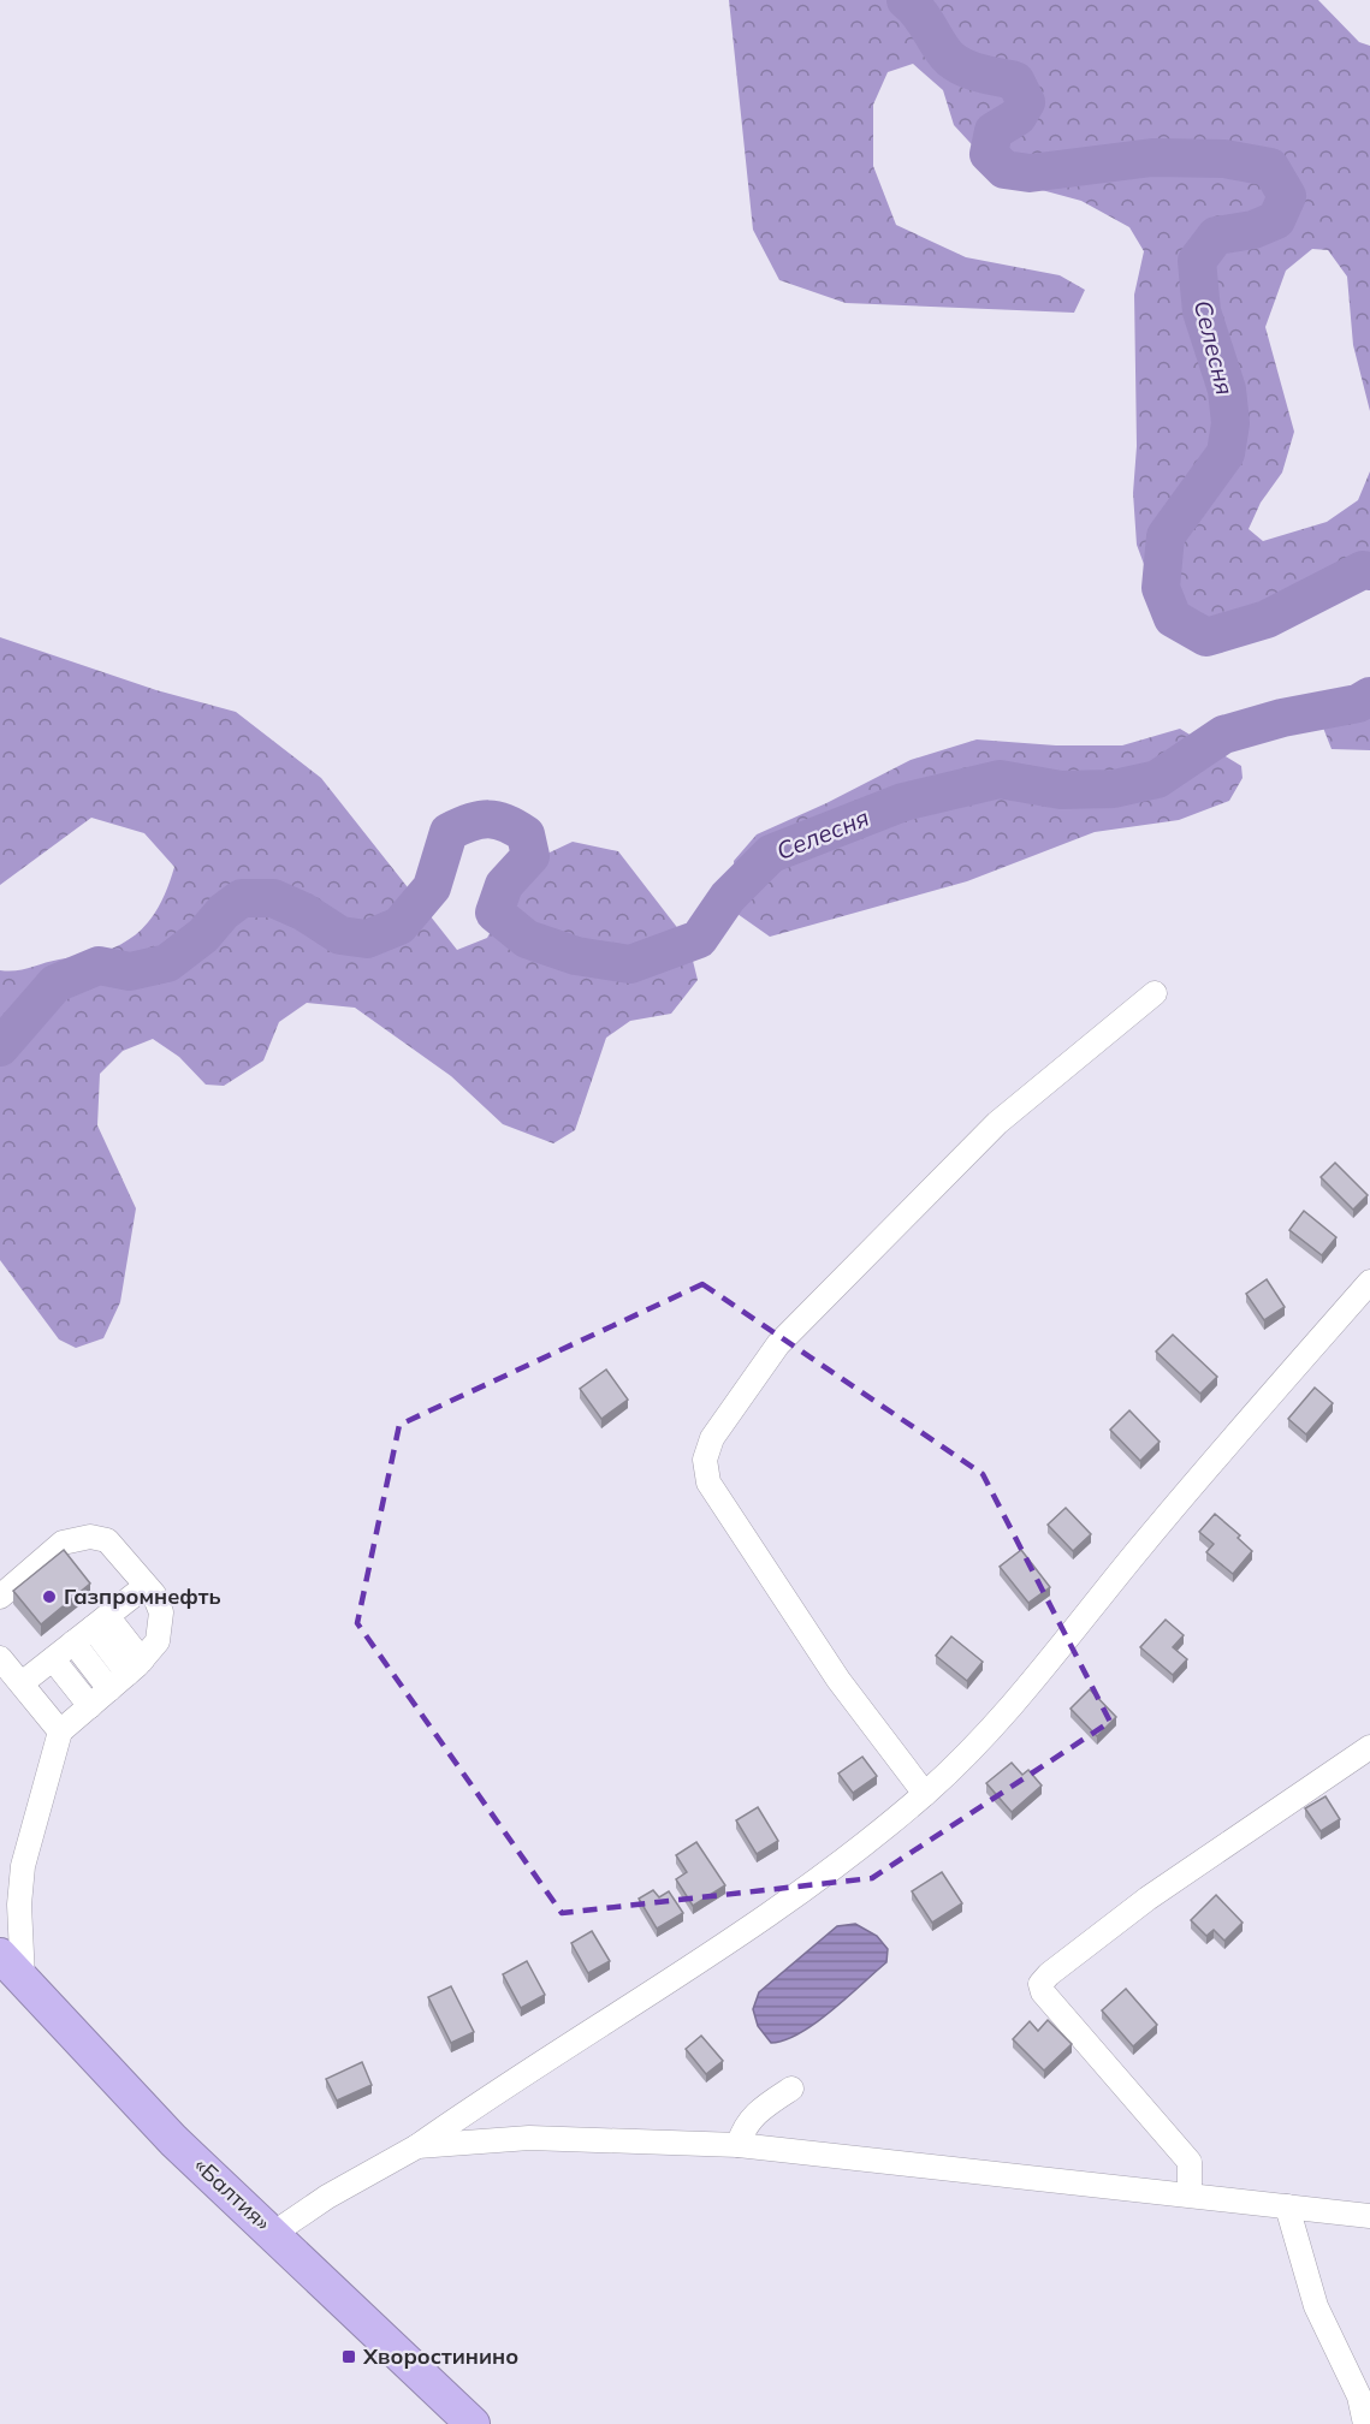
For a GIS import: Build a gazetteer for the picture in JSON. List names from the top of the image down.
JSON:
{
  "streets": {
    "highway": ["«Балтия»"]
  },
  "water": ["Селесня"],
  "places": {
    "other": ["Газпромнефть"],
    "transit": ["Хворостинино"]
  }
}
